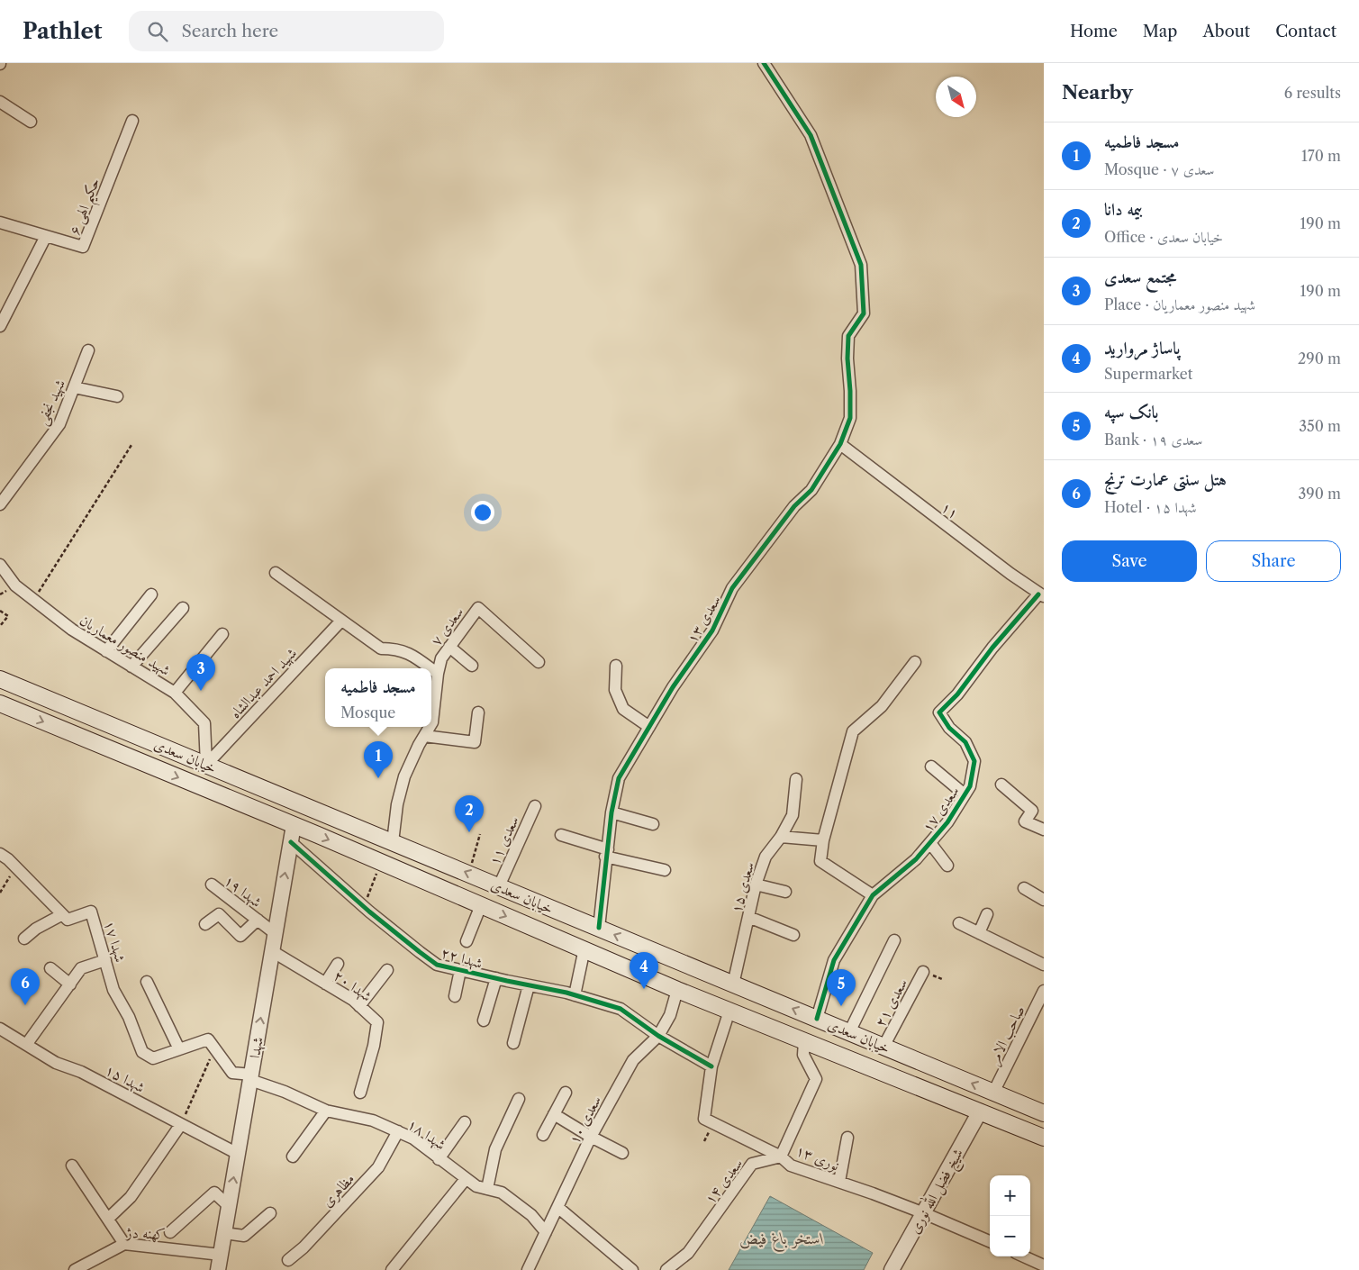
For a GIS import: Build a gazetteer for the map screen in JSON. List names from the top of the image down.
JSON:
{
  "streets": {
    "main road": ["خیابان سعدی"],
    "street": [
      "حکیم الهی ۶",
      "شهید نجفی",
      "۱۱",
      "سعدی ۱۳",
      "سعدی ۷",
      "شهید منصور معماریان",
      "شهید احمد عبدالشاه",
      "سعدی ۱۷",
      "سعدی ۱۱",
      "سعدی ۱۵",
      "شهدا ۱۹",
      "شهدا ۱۷",
      "شهدا ۲۲",
      "شهدا ۲۰",
      "سعدی ۲۱",
      "صاحب الامر",
      "شهدا",
      "شهدا ۱۵",
      "سعدی ۱۰",
      "شهدا ۱۸",
      "نوری ۱۳",
      "سعدی ۱۴",
      "مظاهری",
      "شیخ فضل الله نوری",
      "کهنه دژ"
    ]
  },
  "crossings": [
    ["۱۱", "سعدی ۱۳"],
    ["۱۱", "سعدی ۱۷"],
    ["سعدی ۱۳", "خیابان سعدی"],
    ["سعدی ۷", "خیابان سعدی"],
    ["شهید منصور معماریان", "شهید احمد عبدالشاه"],
    ["شهید منصور معماریان", "خیابان سعدی"],
    ["شهید احمد عبدالشاه", "خیابان سعدی"],
    ["خیابان سعدی", "سعدی ۱۷"],
    ["خیابان سعدی", "سعدی ۱۱"],
    ["خیابان سعدی", "سعدی ۱۵"],
    ["خیابان سعدی", "سعدی ۲۱"],
    ["خیابان سعدی", "صاحب الامر"],
    ["خیابان سعدی", "شهدا"],
    ["خیابان سعدی", "سعدی ۱۰"],
    ["خیابان سعدی", "شیخ فضل الله نوری"],
    ["شهدا ۱۹", "شهدا"],
    ["شهدا ۲۲", "شهدا"],
    ["شهدا ۲۲", "سعدی ۱۰"],
    ["شهدا ۲۲", "نوری ۱۳"],
    ["شهدا ۲۰", "شهدا"],
    ["شهدا", "شهدا ۱۵"],
    ["شهدا", "شهدا ۱۸"],
    ["شهدا", "کهنه دژ"],
    ["سعدی ۱۰", "شهدا ۱۸"],
    ["شهدا ۱۸", "مظاهری"],
    ["نوری ۱۳", "سعدی ۱۴"],
    ["نوری ۱۳", "شیخ فضل الله نوری"]
  ],
  "one_way": ["شهدا"],
  "water": ["استخر باغ فیض"],
  "north": "bottom right",
  "page": {
    "header": "Pathlet",
    "search": "Search here",
    "nav": [
      "Home",
      "Map",
      "About",
      "Contact"
    ],
    "heading": ["Nearby", "6 results"],
    "list": [
      {
        "mark": "1",
        "name": "مسجد فاطمیه",
        "note": "Mosque · سعدی ۷",
        "value": "170 m"
      },
      {
        "mark": "2",
        "name": "بیمه دانا",
        "note": "Office · خیابان سعدی",
        "value": "190 m"
      },
      {
        "mark": "3",
        "name": "مجتمع سعدی",
        "note": "Place · شهید منصور معماریان",
        "value": "190 m"
      },
      {
        "mark": "4",
        "name": "پاساژ مروارید",
        "note": "Supermarket",
        "value": "290 m"
      },
      {
        "mark": "5",
        "name": "بانک سپه",
        "note": "Bank · سعدی ۱۹",
        "value": "350 m"
      },
      {
        "mark": "6",
        "name": "هتل سنتی عمارت ترنج",
        "note": "Hotel · شهدا ۱۵",
        "value": "390 m"
      }
    ],
    "buttons": ["Save", "Share"],
    "pins": [
      "3",
      "1",
      "2",
      "4",
      "6",
      "5"
    ],
    "popup": ["مسجد فاطمیه", "Mosque"],
    "map_buttons": ["+", "−"]
  }
}
